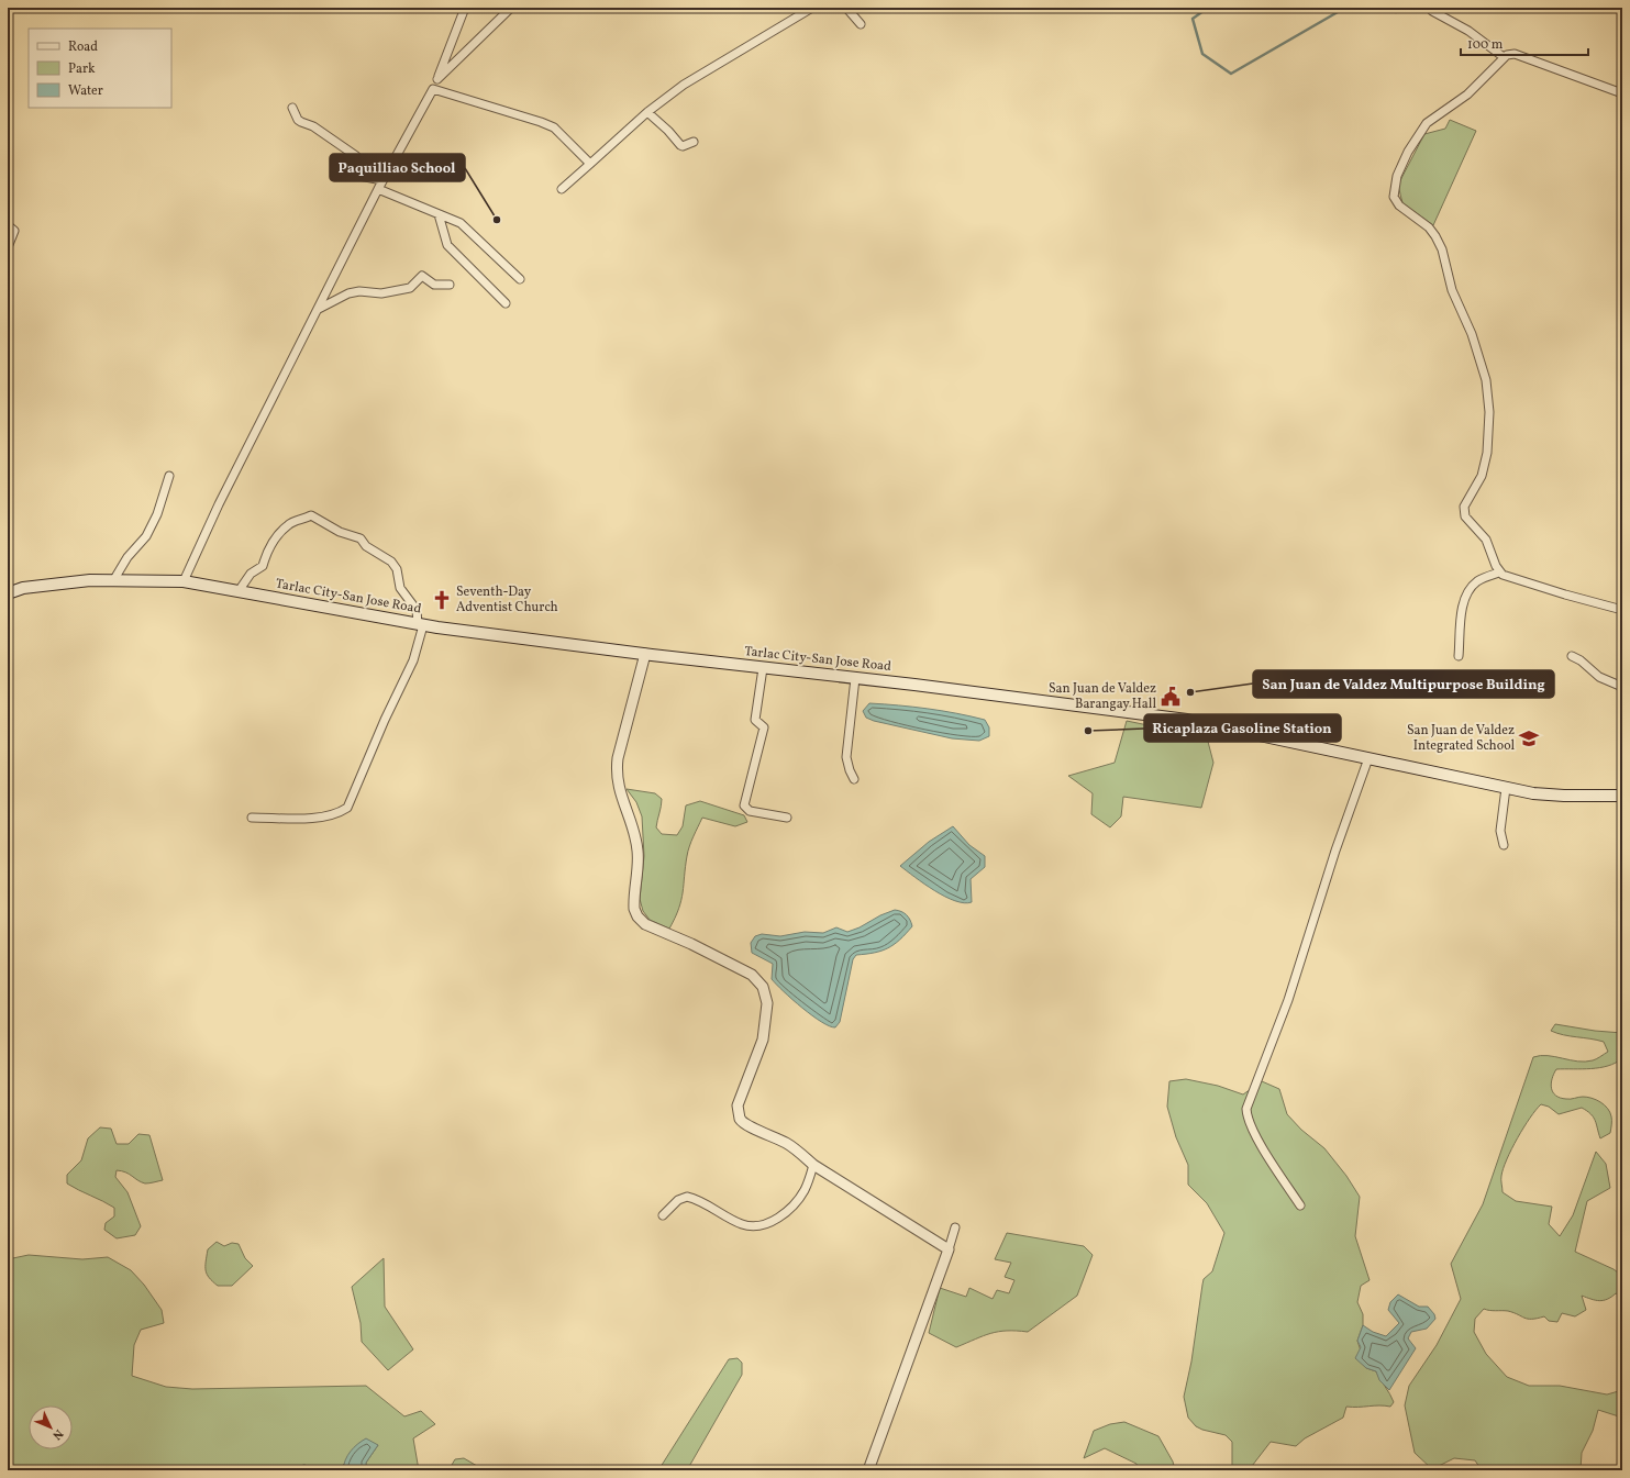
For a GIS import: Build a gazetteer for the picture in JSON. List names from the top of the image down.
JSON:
{
  "streets": {
    "main road": ["Tarlac City-San Jose Road"]
  },
  "places": {
    "other": ["Paquilliao School", "San Juan de Valdez Multipurpose Building", "Ricaplaza Gasoline Station"],
    "church": ["Seventh-Day Adventist Church"],
    "public building": ["San Juan de Valdez Barangay Hall"],
    "school or university": ["San Juan de Valdez Integrated School"]
  },
  "legend": ["Road", "Park", "Water"],
  "scale_bar": "100 m",
  "north": "bottom right"
}
